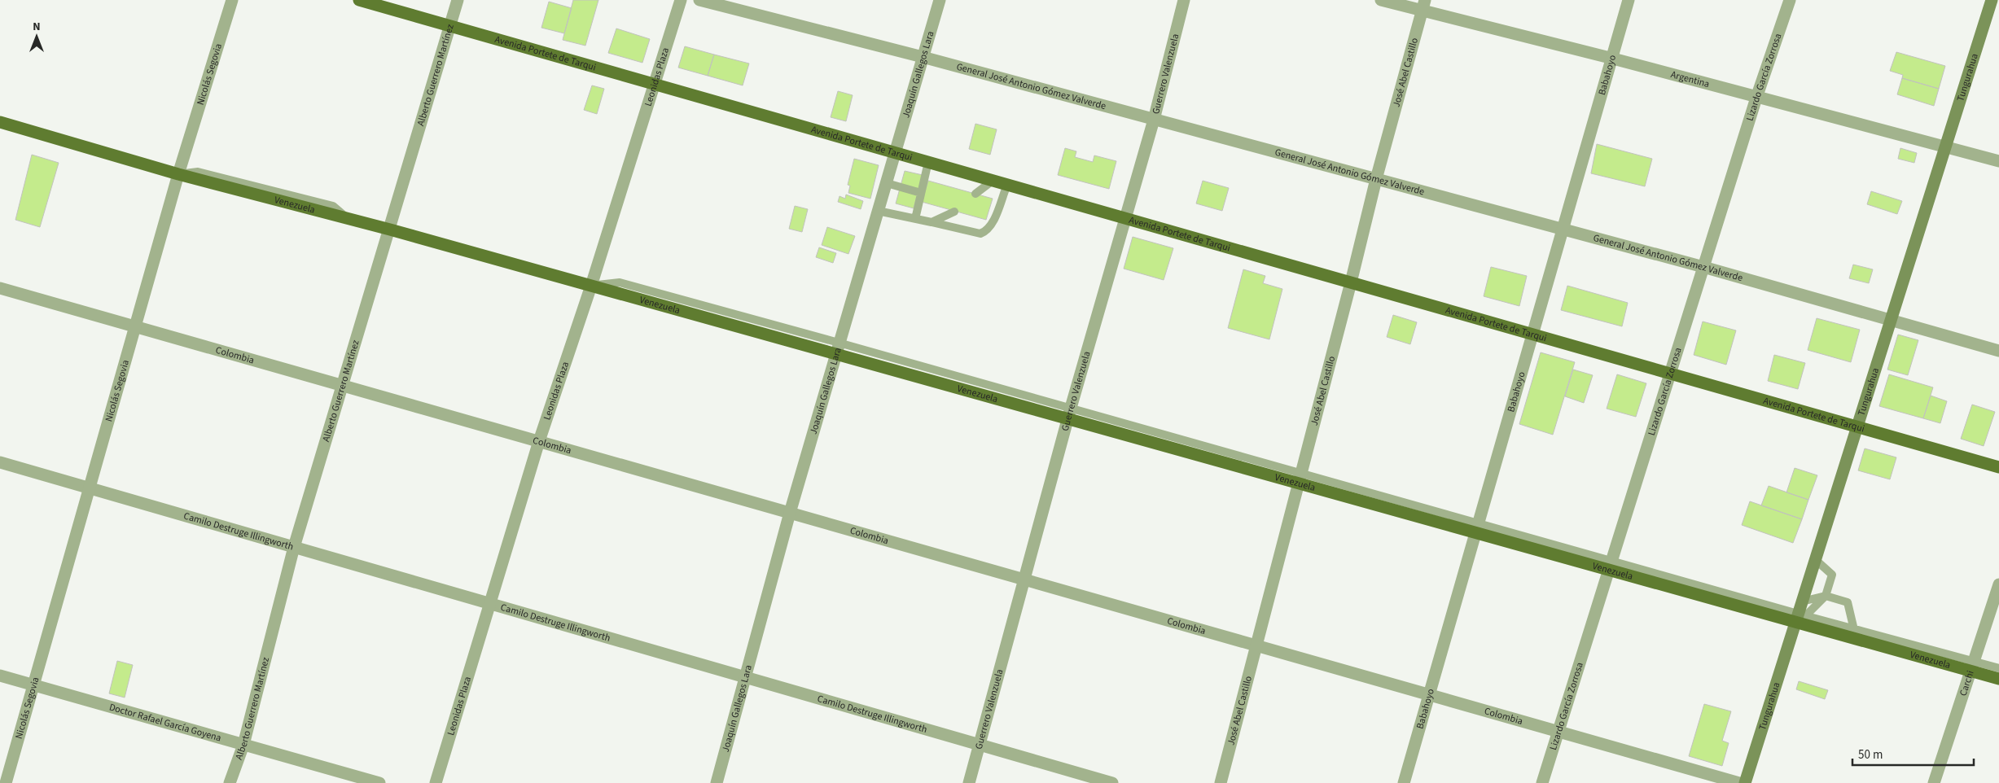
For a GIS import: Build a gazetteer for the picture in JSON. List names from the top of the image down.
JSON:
{
  "streets": {
    "main road": ["Avenida Portete de Tarqui", "Tungurahua", "Venezuela"],
    "street": [
      "José Abel Castillo",
      "Nicolás Segovia",
      "Joaquín Gallegos Lara",
      "Guerrero Valenzuela",
      "Alberto Guerrero Martínez",
      "Babahoyo",
      "Leonidas Plaza",
      "Lizardo García Zorrosa",
      "Argentina",
      "General José Antonio Gómez Valverde",
      "Colombia",
      "Camilo Destruge Illingworth",
      "Carchi",
      "Doctor Rafael García Goyena"
    ]
  },
  "crossings": [
    ["Avenida Portete de Tarqui", "José Abel Castillo"],
    ["Avenida Portete de Tarqui", "Joaquín Gallegos Lara"],
    ["Avenida Portete de Tarqui", "Guerrero Valenzuela"],
    ["Avenida Portete de Tarqui", "Alberto Guerrero Martínez"],
    ["Avenida Portete de Tarqui", "Babahoyo"],
    ["Avenida Portete de Tarqui", "Leonidas Plaza"],
    ["Avenida Portete de Tarqui", "Lizardo García Zorrosa"],
    ["Avenida Portete de Tarqui", "Tungurahua"],
    ["José Abel Castillo", "Argentina"],
    ["José Abel Castillo", "General José Antonio Gómez Valverde"],
    ["José Abel Castillo", "Venezuela"],
    ["José Abel Castillo", "Colombia"],
    ["Nicolás Segovia", "Venezuela"],
    ["Nicolás Segovia", "Colombia"],
    ["Nicolás Segovia", "Camilo Destruge Illingworth"],
    ["Nicolás Segovia", "Doctor Rafael García Goyena"],
    ["Joaquín Gallegos Lara", "General José Antonio Gómez Valverde"],
    ["Joaquín Gallegos Lara", "Venezuela"],
    ["Joaquín Gallegos Lara", "Colombia"],
    ["Joaquín Gallegos Lara", "Camilo Destruge Illingworth"],
    ["Guerrero Valenzuela", "General José Antonio Gómez Valverde"],
    ["Guerrero Valenzuela", "Venezuela"],
    ["Guerrero Valenzuela", "Colombia"],
    ["Guerrero Valenzuela", "Camilo Destruge Illingworth"],
    ["Alberto Guerrero Martínez", "Venezuela"],
    ["Alberto Guerrero Martínez", "Colombia"],
    ["Alberto Guerrero Martínez", "Camilo Destruge Illingworth"],
    ["Alberto Guerrero Martínez", "Doctor Rafael García Goyena"],
    ["Babahoyo", "Argentina"],
    ["Babahoyo", "General José Antonio Gómez Valverde"],
    ["Babahoyo", "Venezuela"],
    ["Babahoyo", "Colombia"],
    ["Leonidas Plaza", "Venezuela"],
    ["Leonidas Plaza", "Colombia"],
    ["Leonidas Plaza", "Camilo Destruge Illingworth"],
    ["Lizardo García Zorrosa", "Argentina"],
    ["Lizardo García Zorrosa", "General José Antonio Gómez Valverde"],
    ["Lizardo García Zorrosa", "Venezuela"],
    ["Lizardo García Zorrosa", "Colombia"],
    ["Tungurahua", "Argentina"],
    ["Tungurahua", "General José Antonio Gómez Valverde"],
    ["Tungurahua", "Venezuela"],
    ["Venezuela", "Carchi"]
  ],
  "scale_bar": "50 m",
  "north": "top"
}
